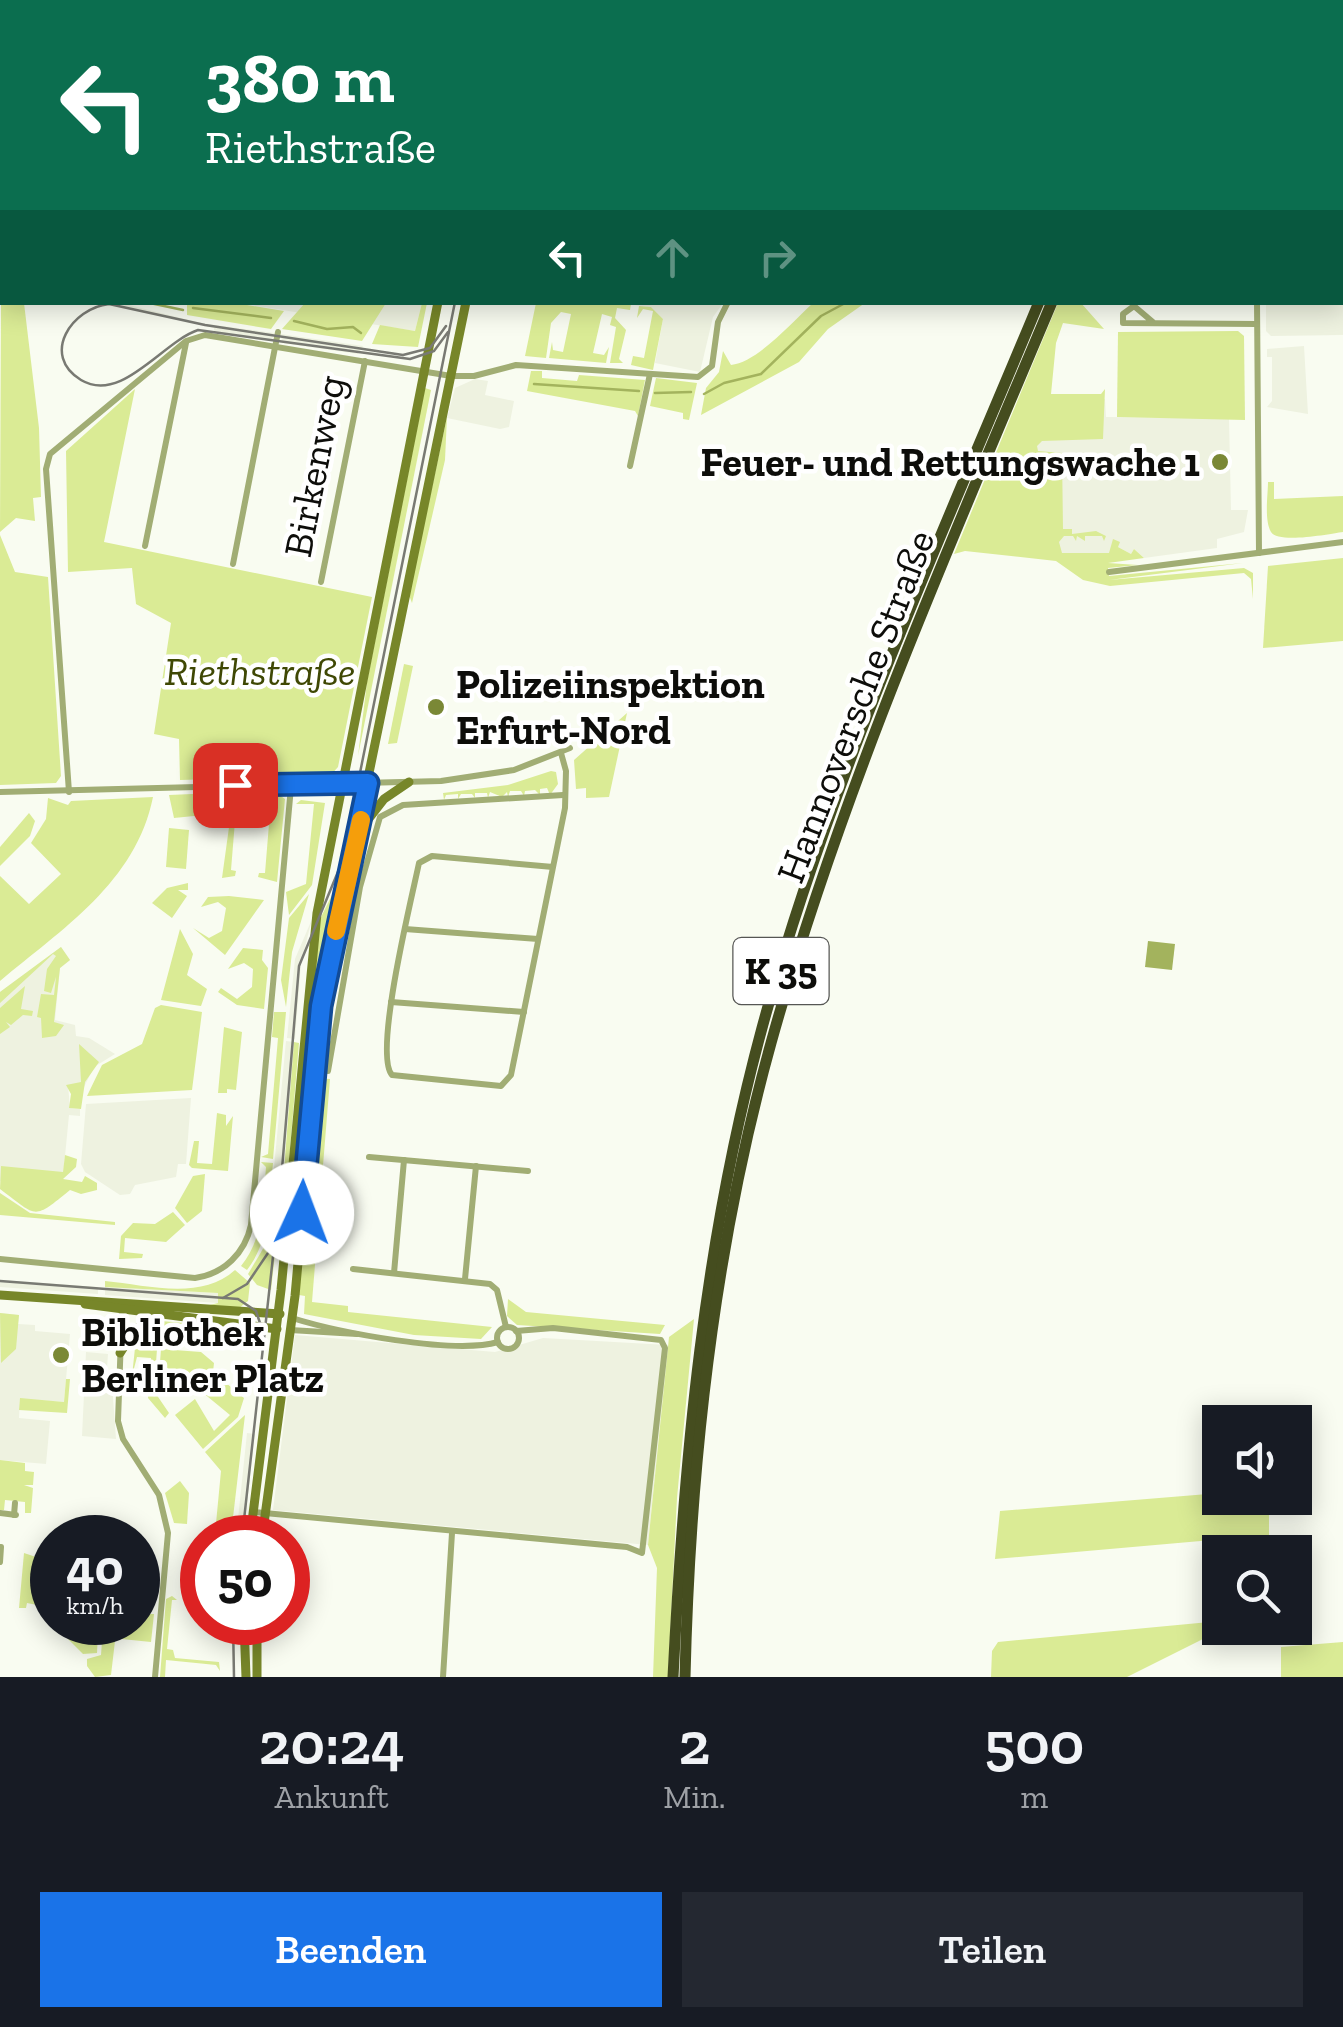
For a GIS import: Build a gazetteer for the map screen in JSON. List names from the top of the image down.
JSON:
{
  "streets": {
    "highway": ["Hannoversche Straße", "K 35"],
    "street": ["Birkenweg"]
  },
  "parks": ["Riethstraße"],
  "places": ["Feuer- und Rettungswache 1", "Polizeiinspektion Erfurt-Nord", "Bibliothek Berliner Platz"],
  "page": {
    "turn": ["380 m", "Riethstraße"],
    "speed": "40 km/h",
    "limit": "50",
    "eta": [
      "20:24",
      "Ankunft",
      "2",
      "Min.",
      "500",
      "m"
    ],
    "buttons": ["Beenden", "Teilen"]
  }
}
